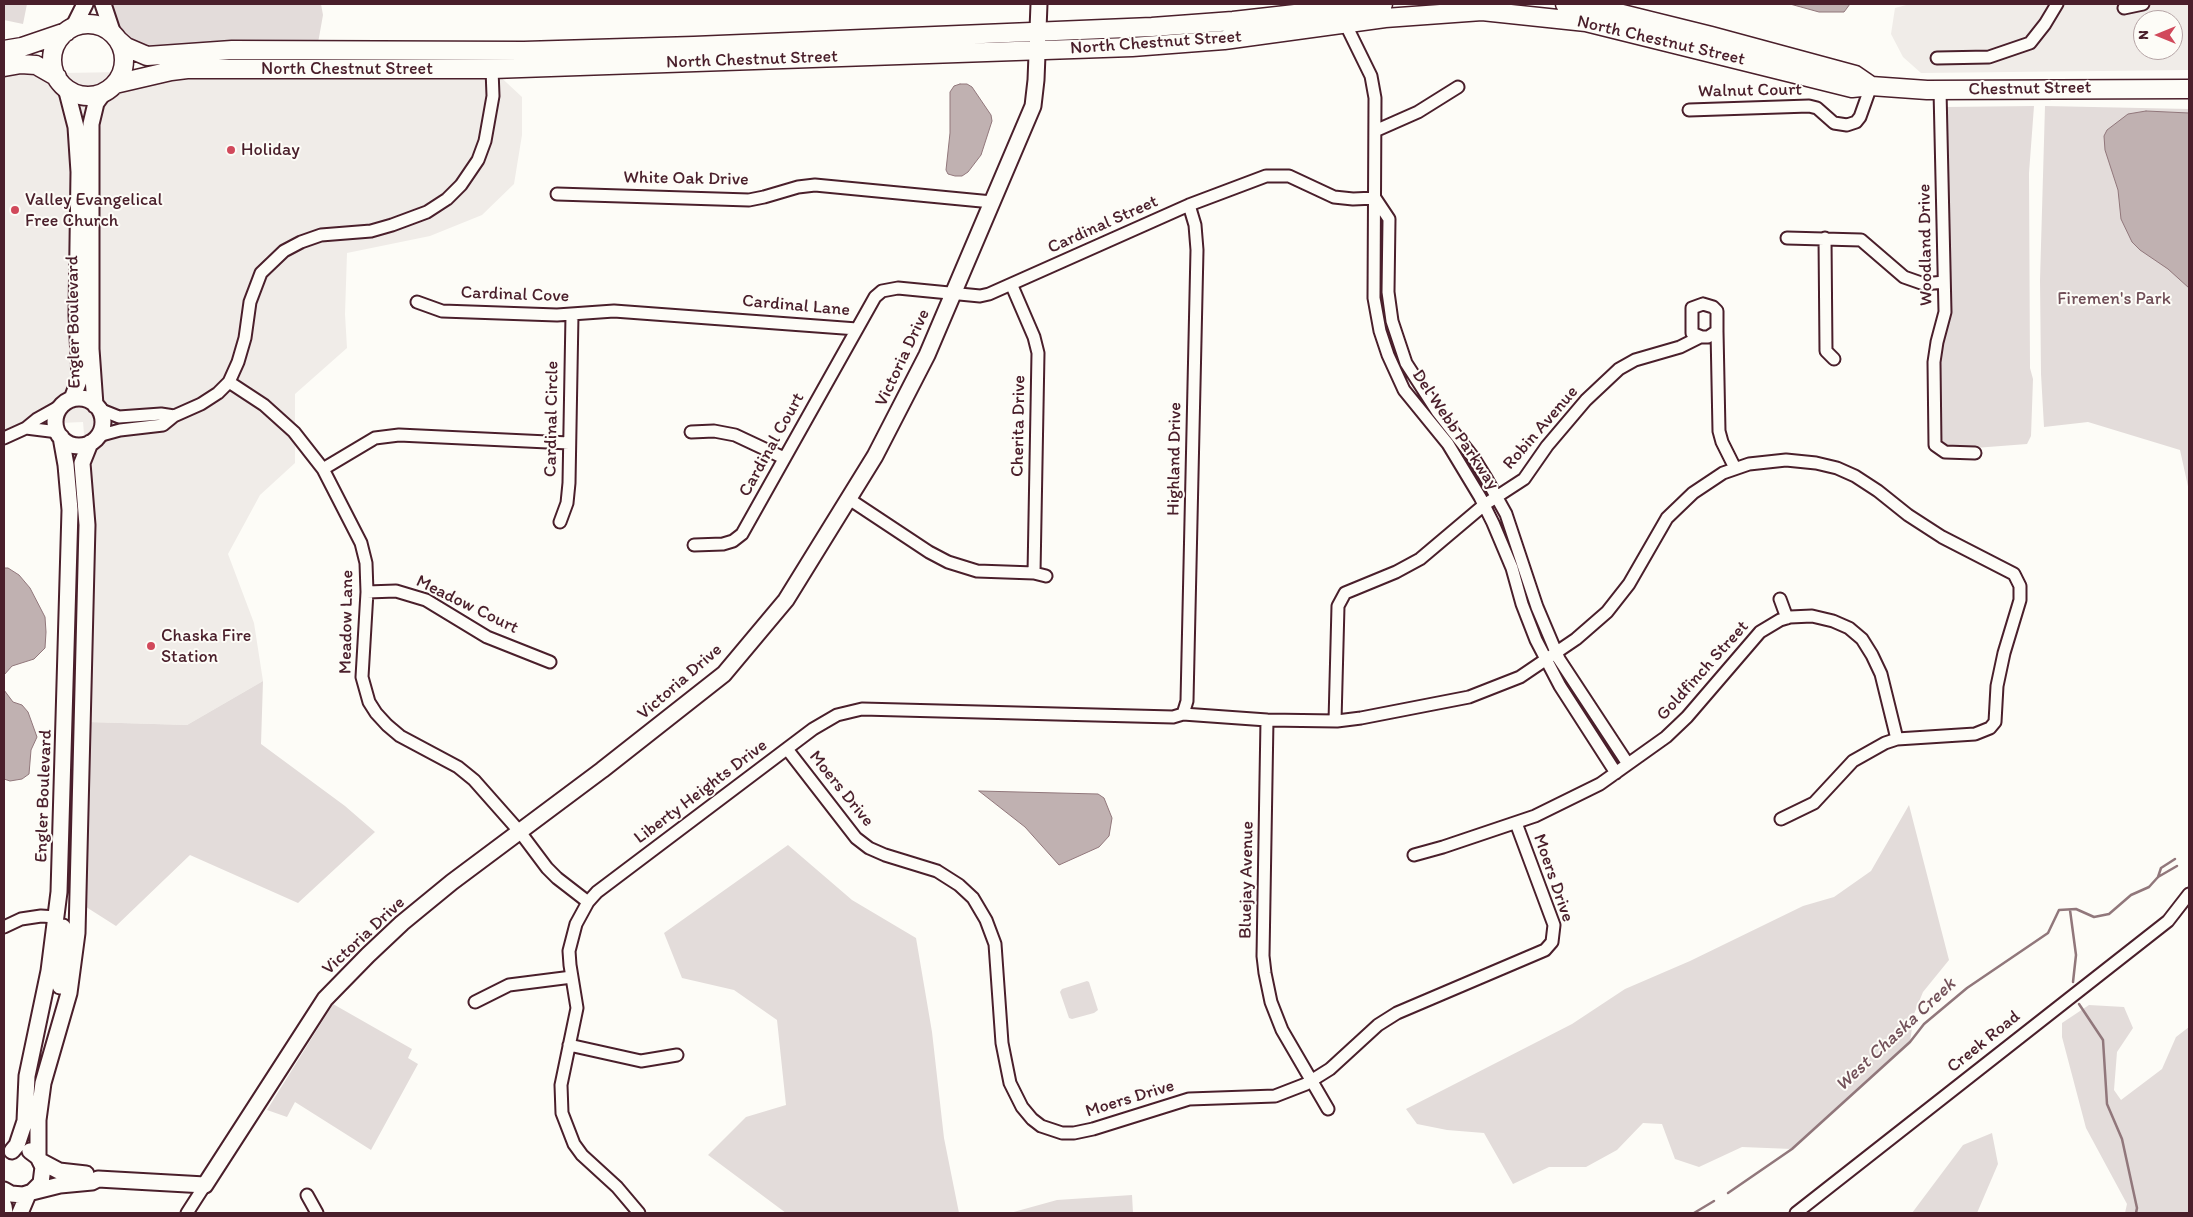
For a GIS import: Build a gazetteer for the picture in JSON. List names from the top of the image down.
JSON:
{
  "streets": {
    "main road": [
      "North Chestnut Street",
      "Chestnut Street",
      "Engler Boulevard",
      "Victoria Drive"
    ],
    "street": [
      "Walnut Court",
      "White Oak Drive",
      "Cardinal Street",
      "Woodland Drive",
      "Cardinal Cove",
      "Cardinal Lane",
      "Cardinal Circle",
      "Cherita Drive",
      "Robin Avenue",
      "Del Webb Parkway",
      "Cardinal Court",
      "Highland Drive",
      "Meadow Court",
      "Meadow Lane",
      "Goldfinch Street",
      "Moers Drive",
      "Liberty Heights Drive",
      "Bluejay Avenue",
      "Creek Road"
    ]
  },
  "crossings": [
    ["North Chestnut Street", "Chestnut Street"],
    ["North Chestnut Street", "Walnut Court"],
    ["North Chestnut Street", "Engler Boulevard"],
    ["North Chestnut Street", "Victoria Drive"],
    ["North Chestnut Street", "Del Webb Parkway"],
    ["Chestnut Street", "Walnut Court"],
    ["Chestnut Street", "Woodland Drive"],
    ["White Oak Drive", "Victoria Drive"],
    ["Cardinal Street", "Cardinal Lane"],
    ["Cardinal Street", "Victoria Drive"],
    ["Cardinal Street", "Cherita Drive"],
    ["Cardinal Street", "Del Webb Parkway"],
    ["Cardinal Street", "Highland Drive"],
    ["Cardinal Cove", "Cardinal Lane"],
    ["Cardinal Cove", "Cardinal Circle"],
    ["Cardinal Lane", "Victoria Drive"],
    ["Cardinal Lane", "Cardinal Court"],
    ["Victoria Drive", "Meadow Lane"],
    ["Robin Avenue", "Del Webb Parkway"],
    ["Del Webb Parkway", "Goldfinch Street"],
    ["Highland Drive", "Liberty Heights Drive"],
    ["Meadow Court", "Meadow Lane"],
    ["Meadow Lane", "Liberty Heights Drive"],
    ["Goldfinch Street", "Moers Drive"],
    ["Moers Drive", "Liberty Heights Drive"],
    ["Moers Drive", "Bluejay Avenue"]
  ],
  "water": ["West Chaska Creek"],
  "parks": ["Firemen's Park"],
  "places": ["Holiday", "Valley Evangelical Free Church", "Chaska Fire Station"],
  "north": "left"
}
